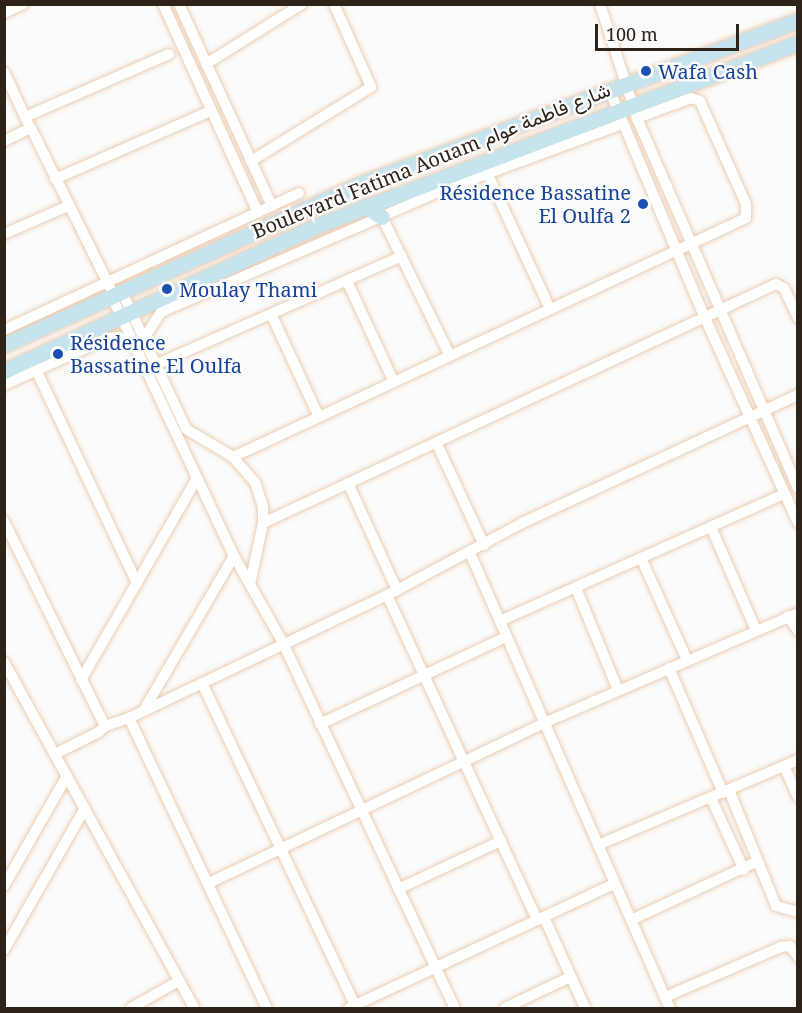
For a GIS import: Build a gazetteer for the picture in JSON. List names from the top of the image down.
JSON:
{
  "streets": {
    "main road": ["Boulevard Fatima Aouam شارع فاطمة عوام"]
  },
  "places": [
    "Wafa Cash",
    "Résidence Bassatine El Oulfa 2",
    "Moulay Thami",
    "Résidence Bassatine El Oulfa"
  ],
  "scale_bar": "100 m"
}
